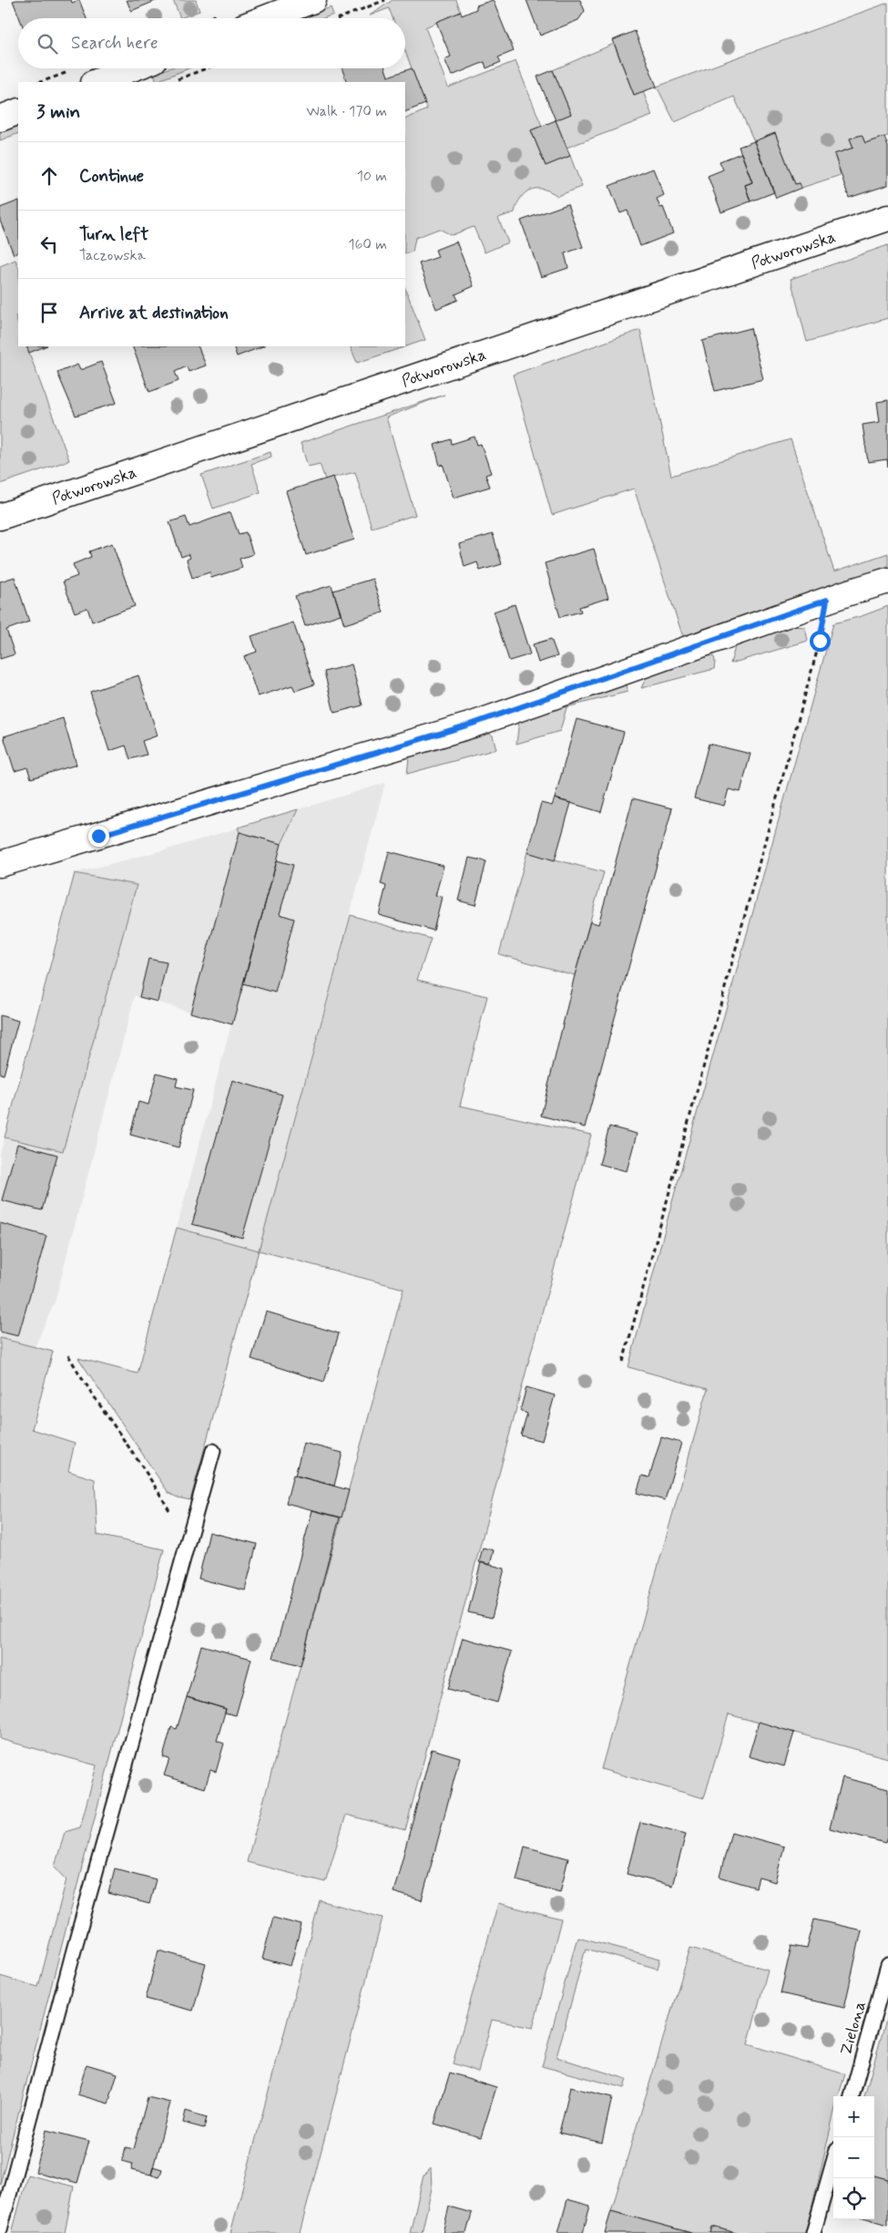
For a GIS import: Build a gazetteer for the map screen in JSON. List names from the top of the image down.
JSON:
{
  "streets": {
    "street": ["Potworowska"],
    "lane": ["Zielona"]
  },
  "page": {
    "search": "Search here",
    "heading": ["3 min", "Walk · 170 m"],
    "list": [
      ["Continue", "10 m"],
      ["Turn left", "Taczowska", "160 m"],
      "Arrive at destination"
    ],
    "map_buttons": ["+", "−"]
  }
}
